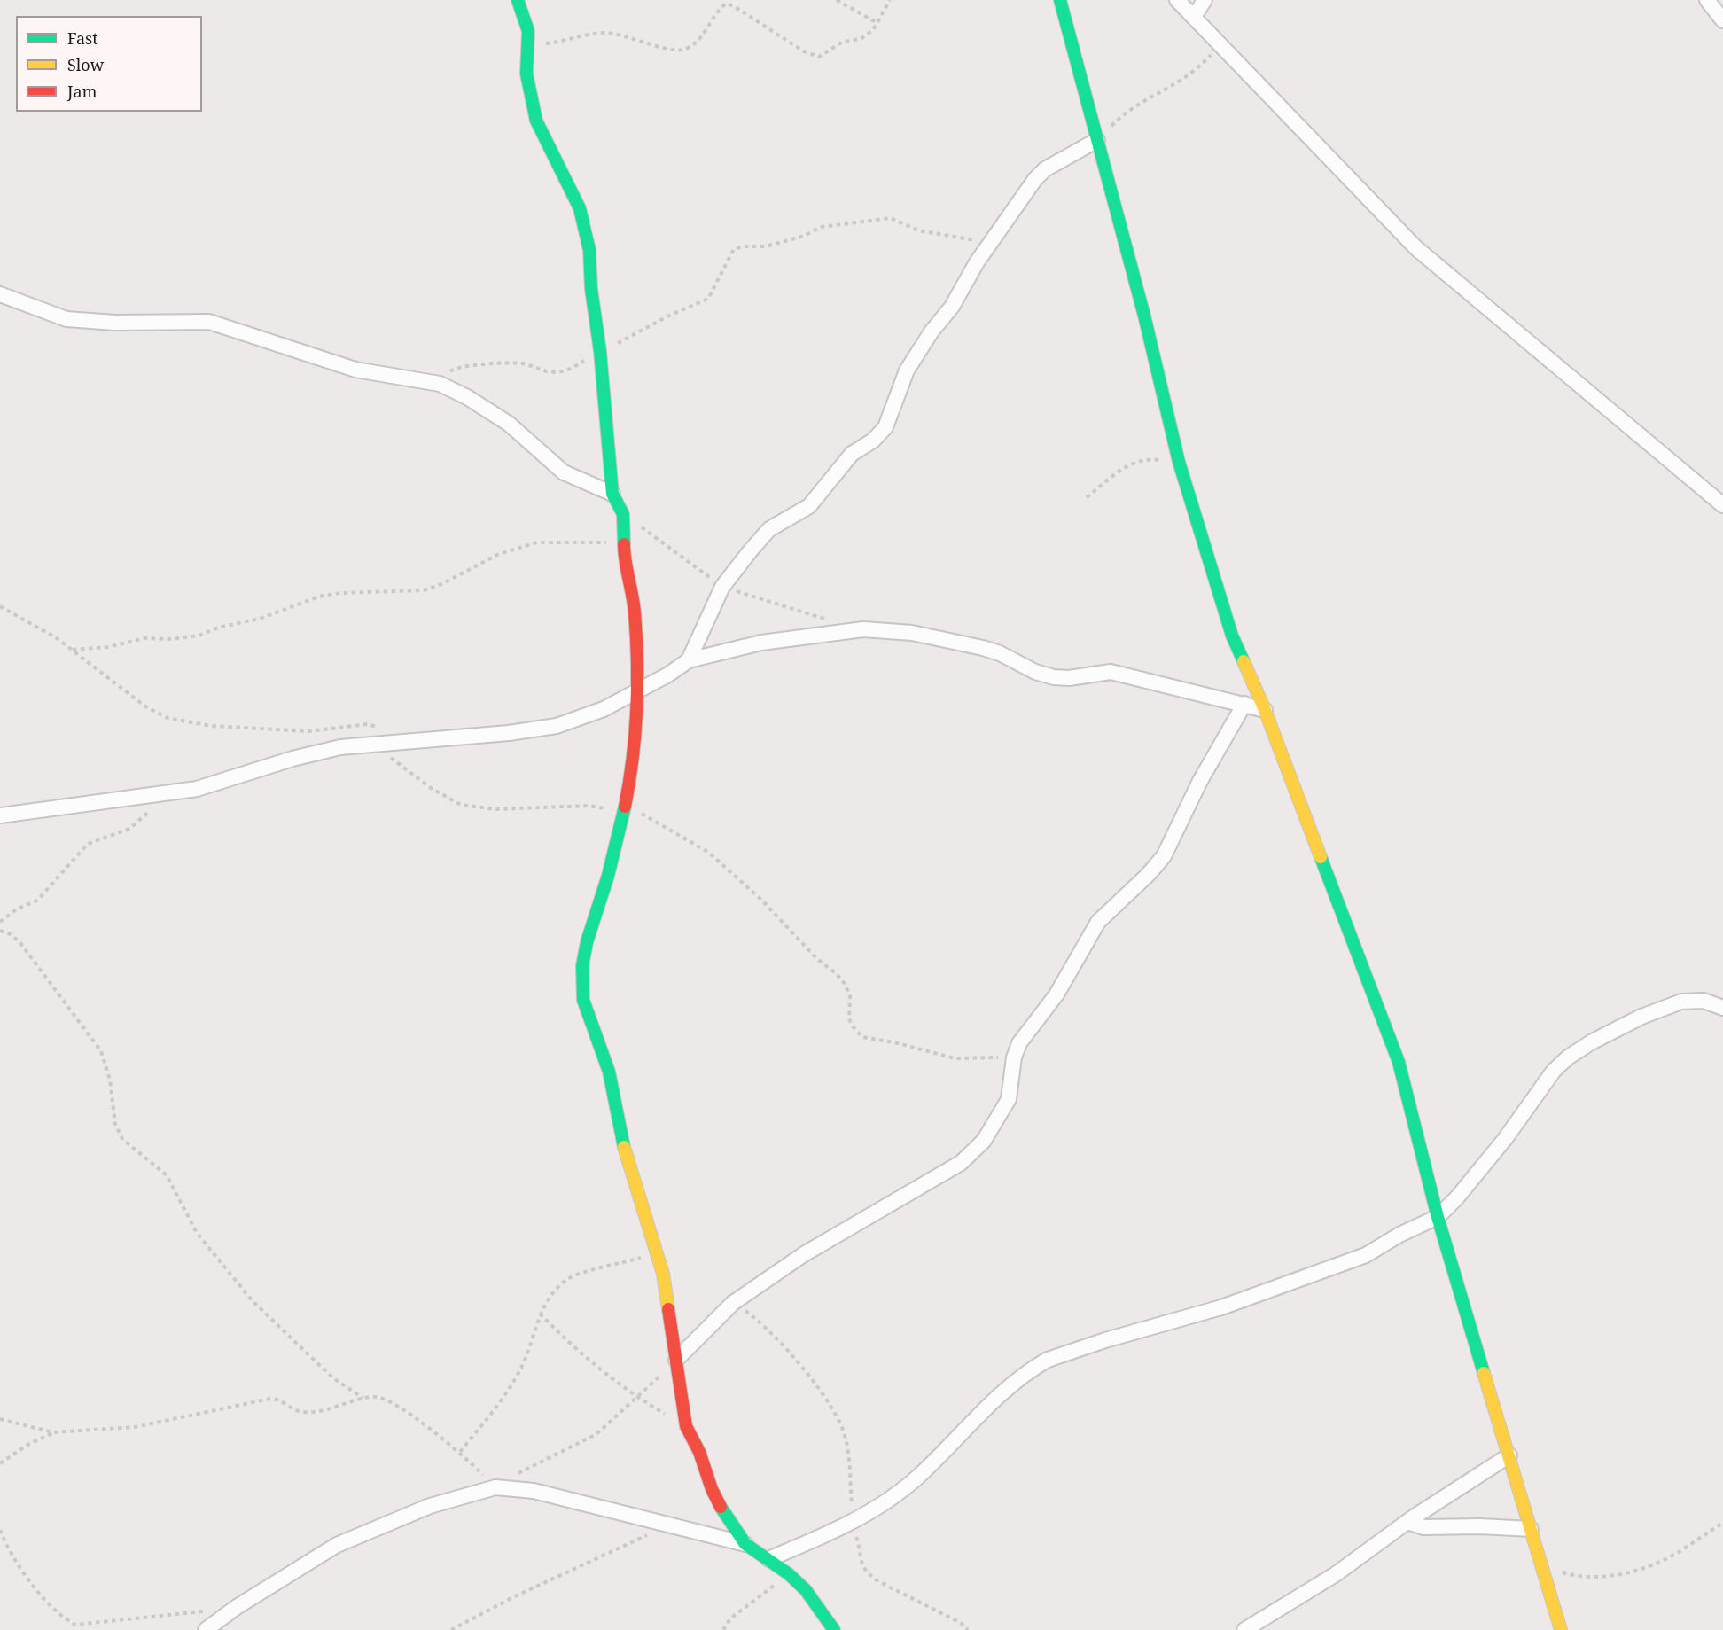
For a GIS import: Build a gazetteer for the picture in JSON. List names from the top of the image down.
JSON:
{
  "legend": ["Fast", "Slow", "Jam"]
}
